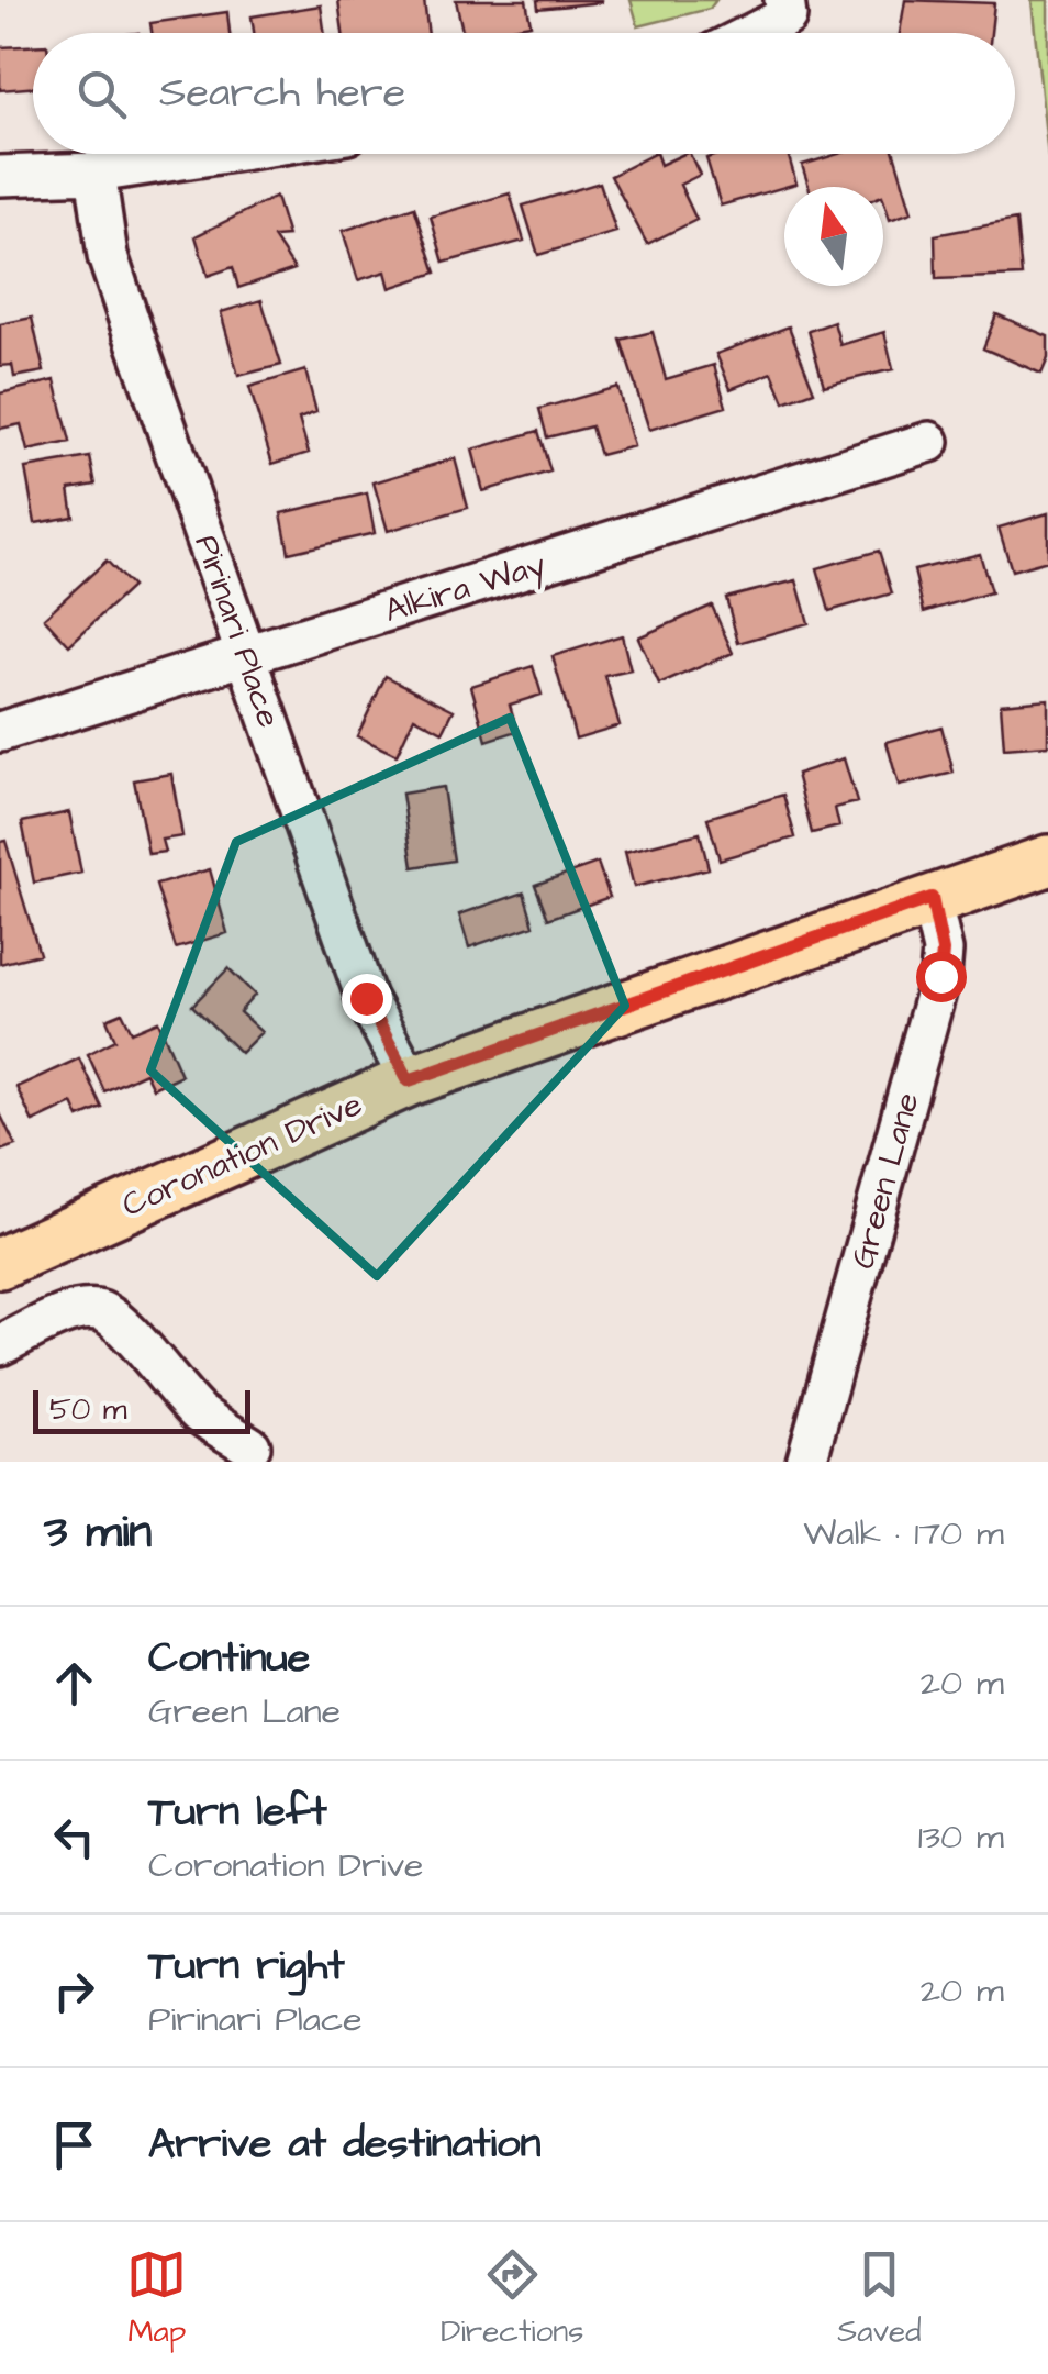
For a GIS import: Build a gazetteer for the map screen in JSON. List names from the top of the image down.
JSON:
{
  "streets": {
    "main road": ["Coronation Drive"],
    "street": ["Alkira Way", "Pirinari Place", "Green Lane"]
  },
  "crossings": [
    ["Alkira Way", "Pirinari Place"],
    ["Pirinari Place", "Coronation Drive"],
    ["Coronation Drive", "Green Lane"]
  ],
  "scale_bar": "50 m",
  "north": "top",
  "page": {
    "search": "Search here",
    "scale": "50 m",
    "heading": ["3 min", "Walk · 170 m"],
    "list": [
      ["Continue", "Green Lane", "20 m"],
      ["Turn left", "Coronation Drive", "130 m"],
      ["Turn right", "Pirinari Place", "20 m"],
      "Arrive at destination"
    ],
    "nav": ["Map", "Directions", "Saved"]
  }
}
